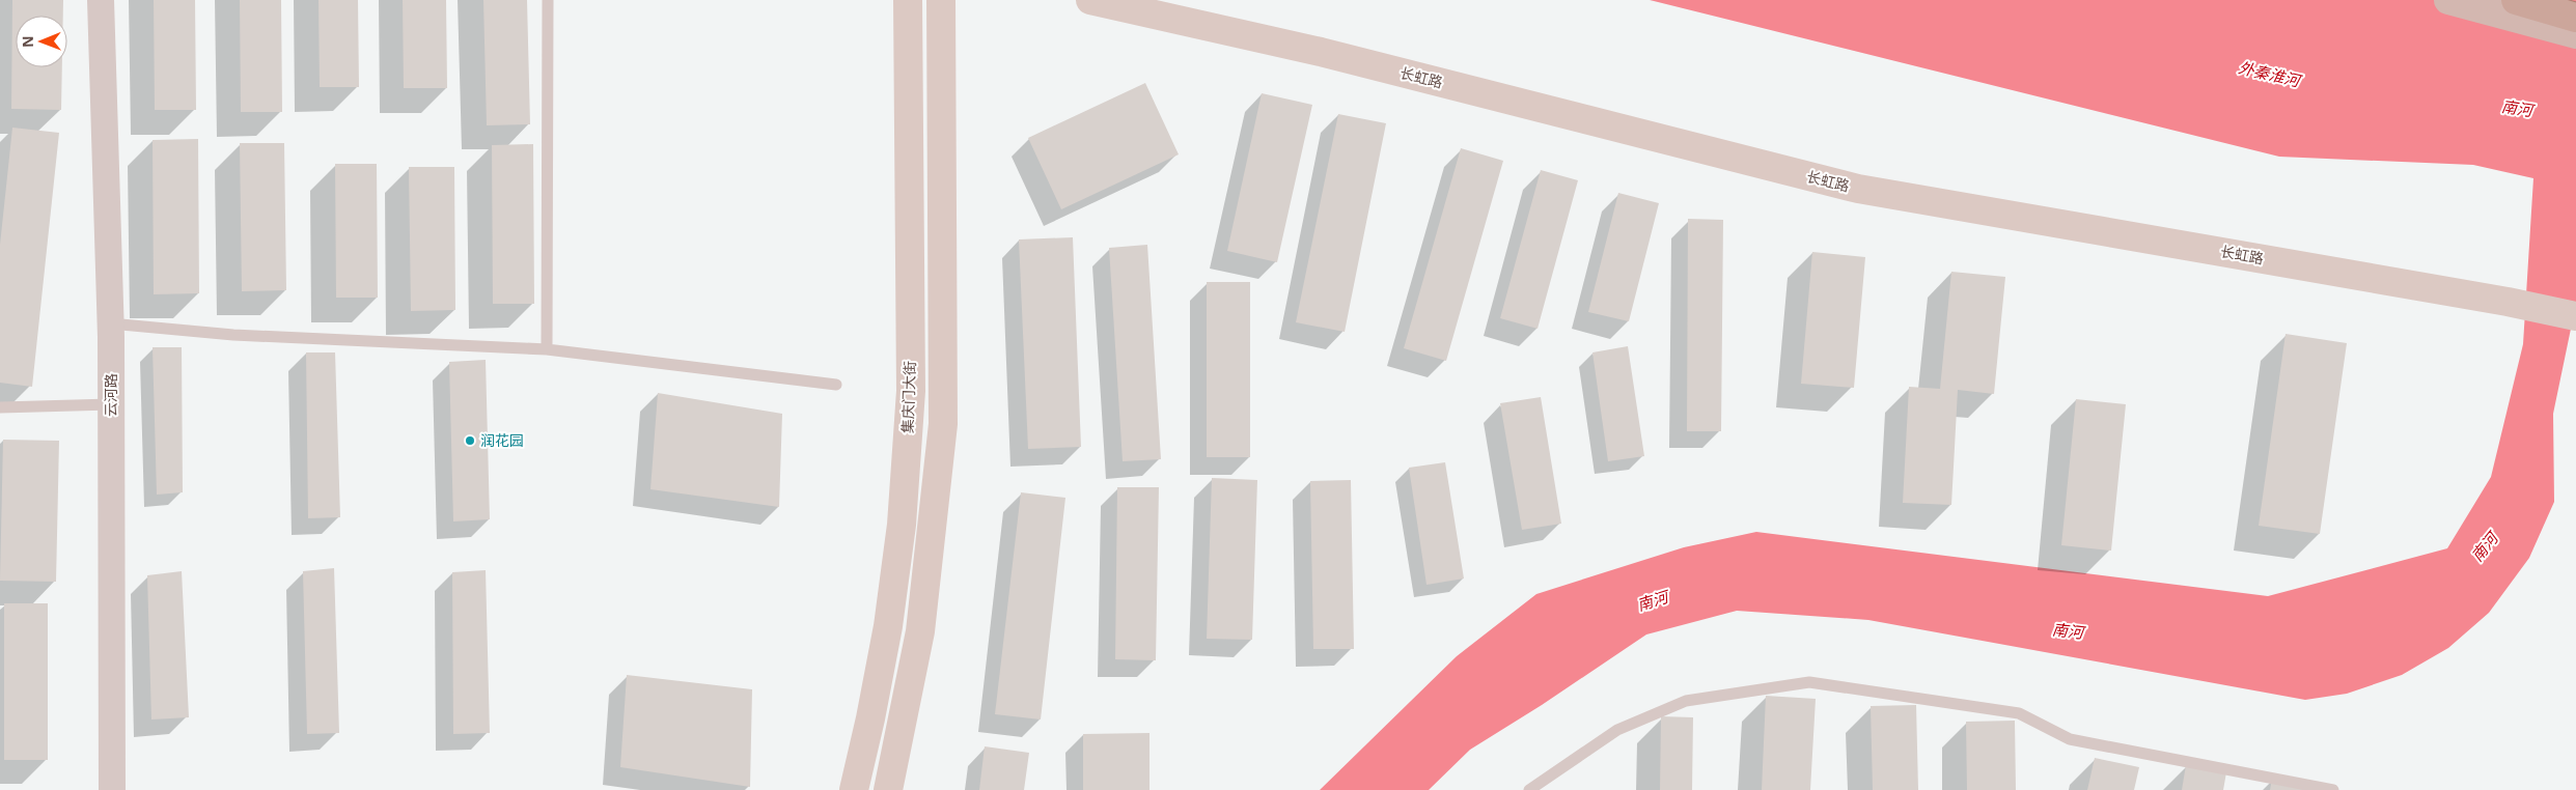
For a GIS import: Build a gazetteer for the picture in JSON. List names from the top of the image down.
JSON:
{
  "streets": {
    "main road": ["长虹路", "集庆门大街"],
    "street": ["云河路"]
  },
  "water": ["外秦淮河", "南河"],
  "places": ["润花园"],
  "north": "left"
}
